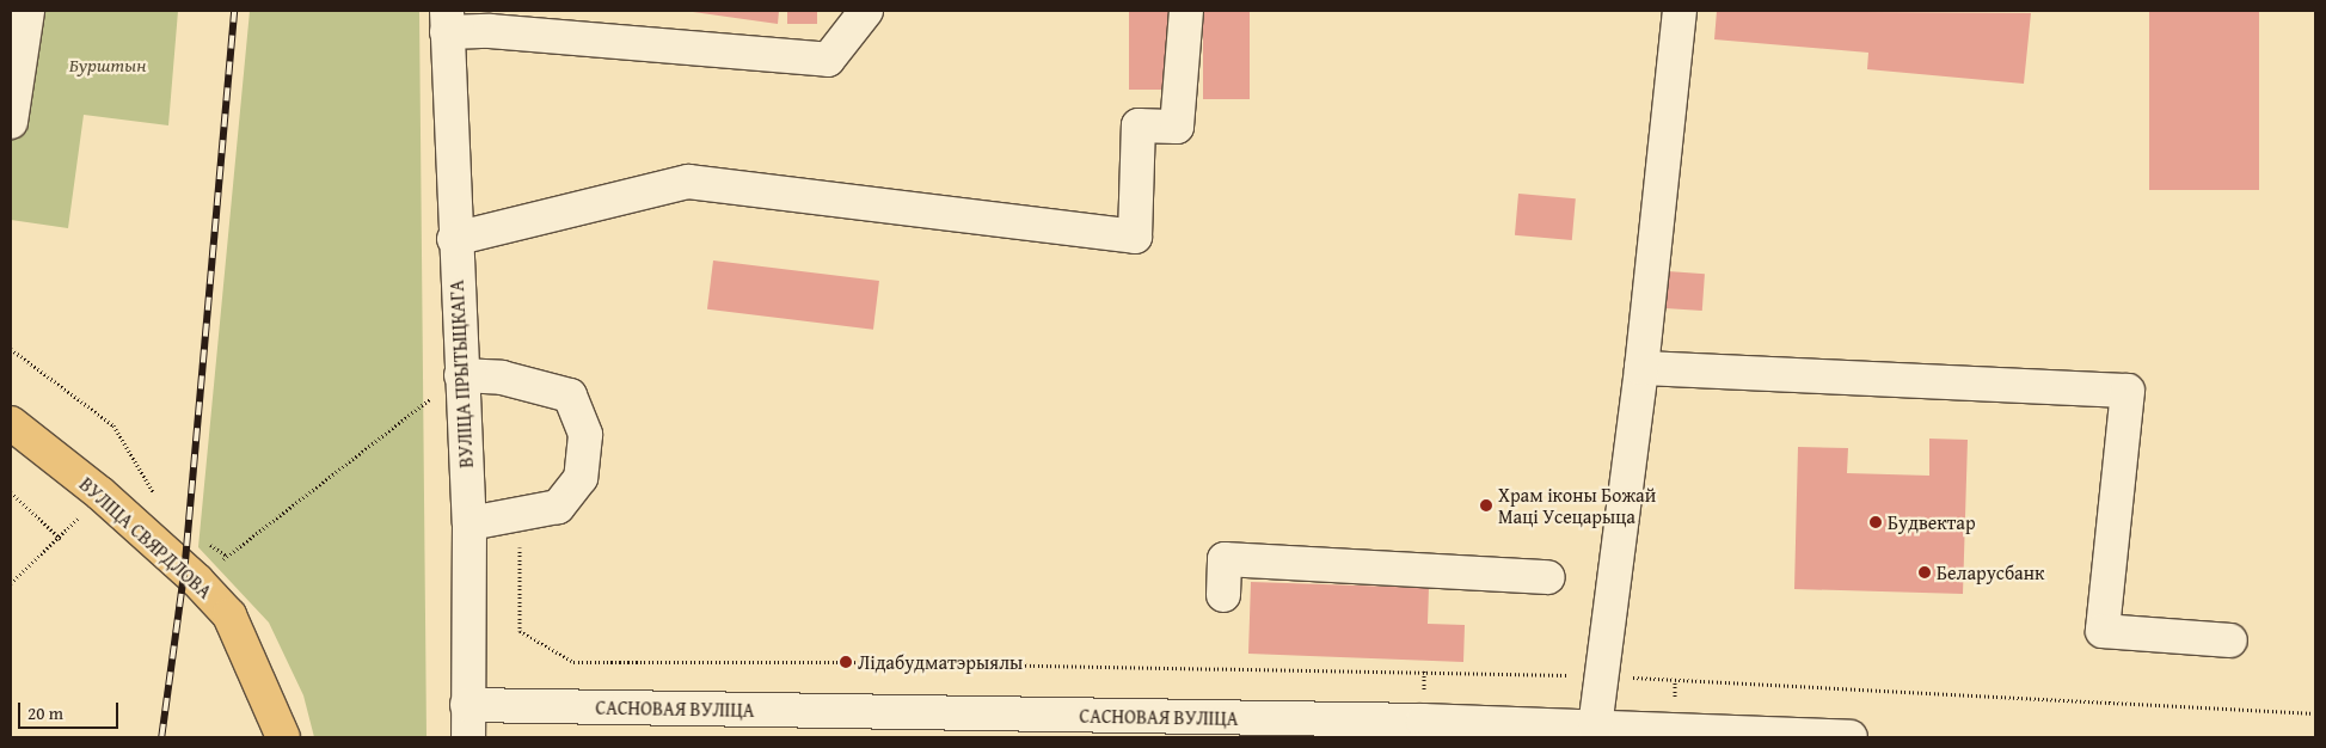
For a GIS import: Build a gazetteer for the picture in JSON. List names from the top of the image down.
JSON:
{
  "streets": {
    "main road": ["ВУЛІЦА СВЯРДЛОВА"],
    "street": ["ВУЛІЦА ПРЫТЫЦКАГА", "САСНОВАЯ ВУЛІЦА"]
  },
  "crossings": [
    ["ВУЛІЦА ПРЫТЫЦКАГА", "САСНОВАЯ ВУЛІЦА"]
  ],
  "parks": ["Бурштын"],
  "places": [
    "Храм іконы Божай Маці Усецарыца",
    "Будвектар",
    "Беларусбанк",
    "Лідабудматэрыялы"
  ],
  "scale_bar": "20 m"
}
